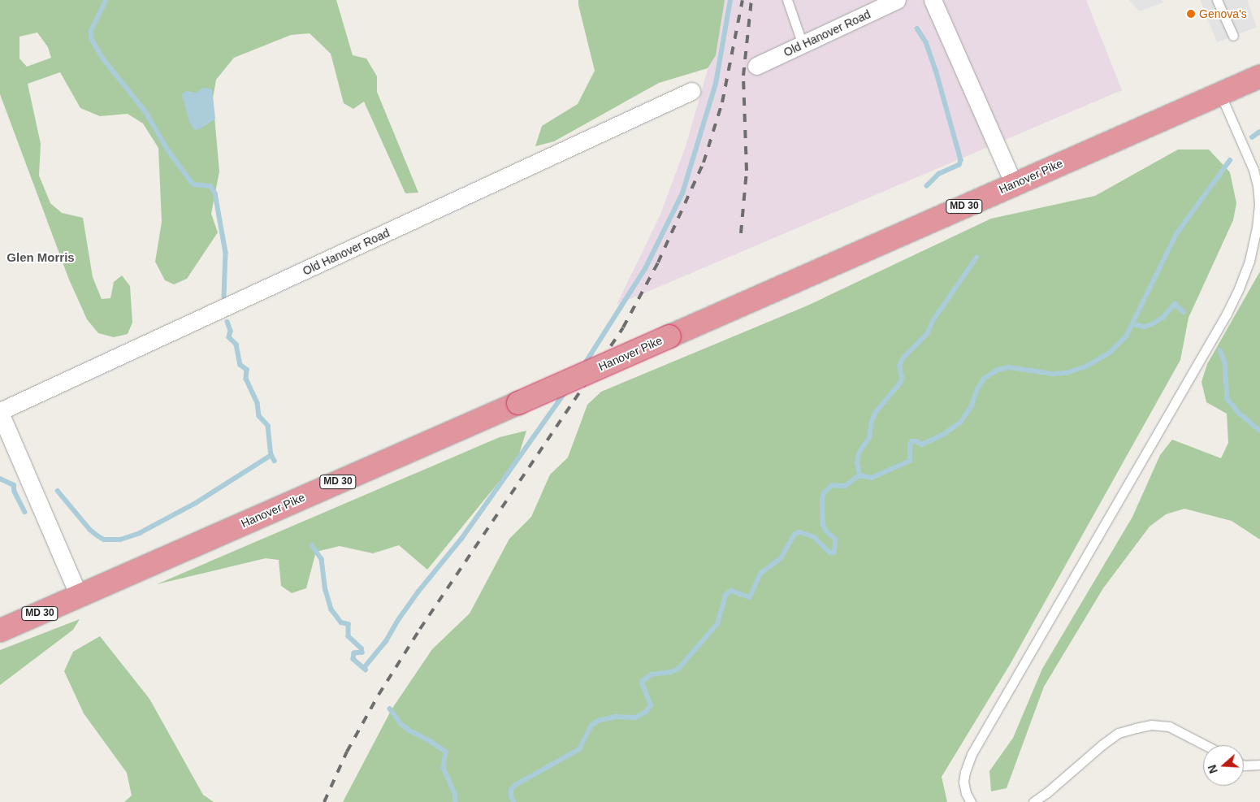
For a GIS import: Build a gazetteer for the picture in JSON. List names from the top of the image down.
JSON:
{
  "streets": {
    "highway": ["Hanover Pike", "MD 30"],
    "street": ["Old Hanover Road"]
  },
  "districts": ["Glen Morris"],
  "places": ["Genova's"],
  "north": "left"
}
